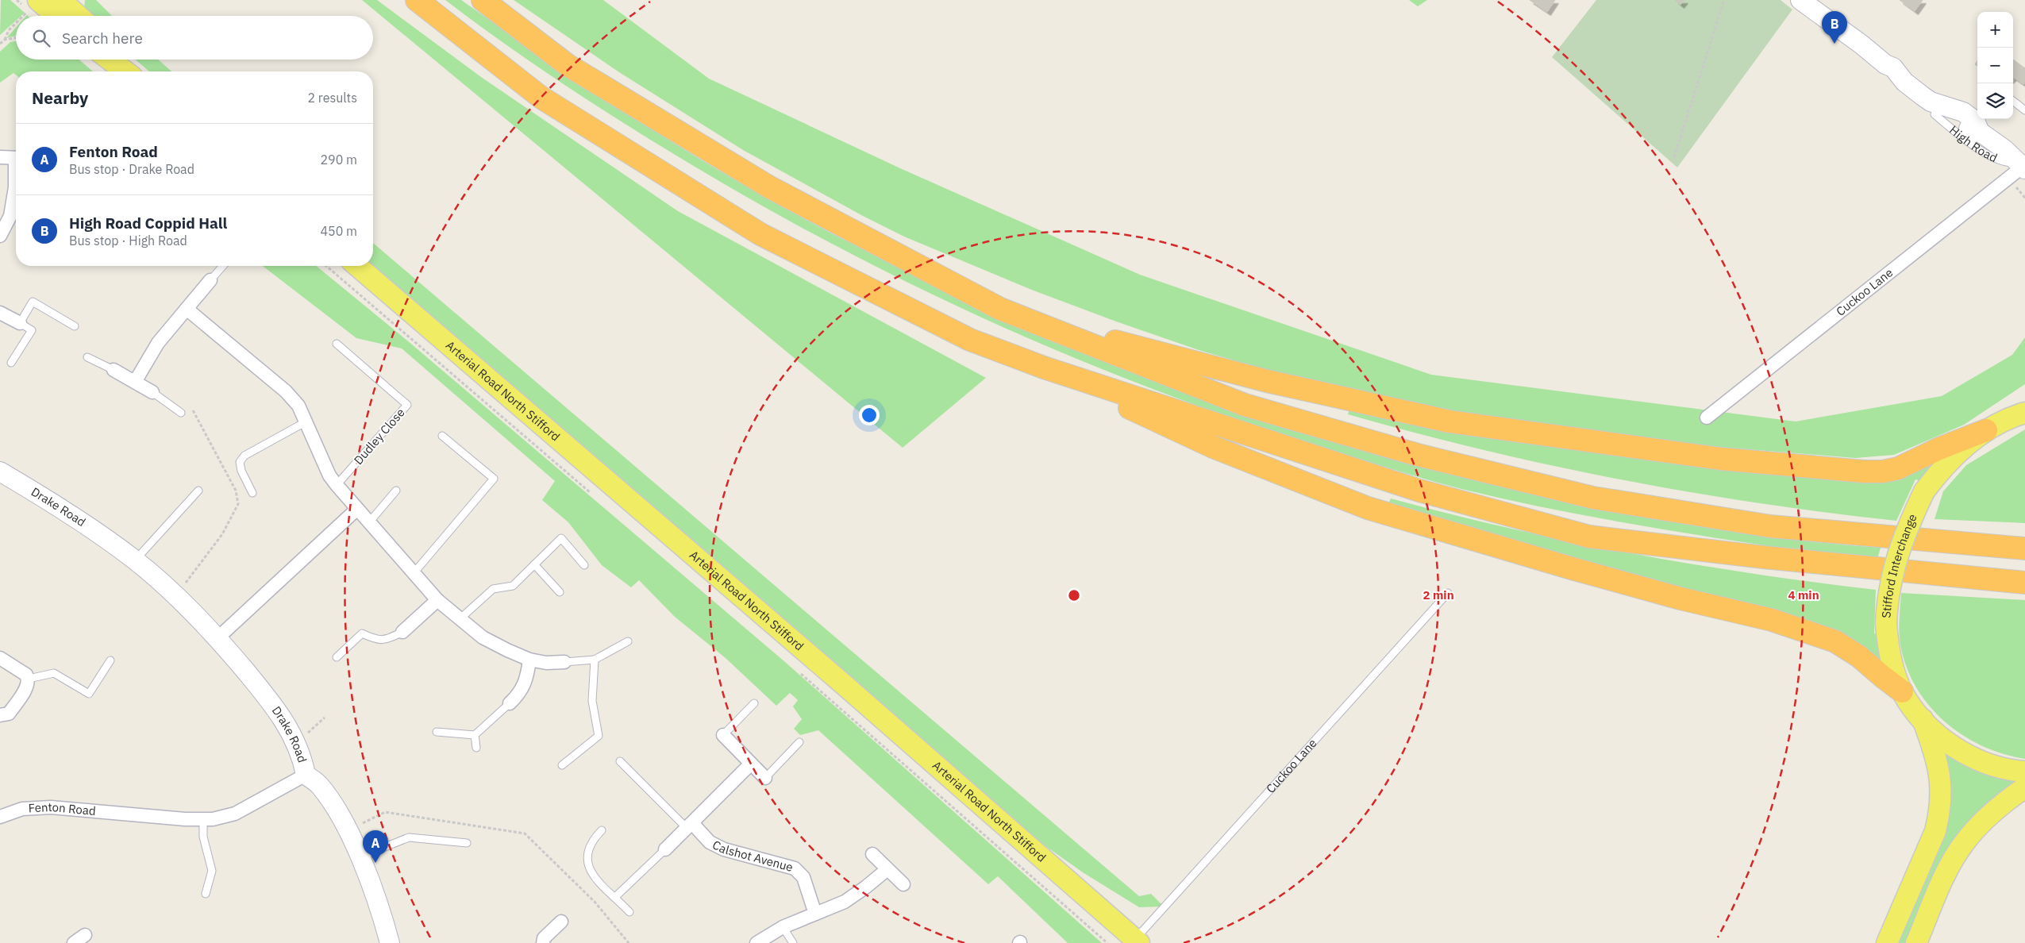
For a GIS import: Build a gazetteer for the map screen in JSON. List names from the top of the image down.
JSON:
{
  "streets": {
    "main road": ["Arterial Road North Stifford", "Stifford Interchange"],
    "street": [
      "High Road",
      "Cuckoo Lane",
      "Drake Road",
      "Fenton Road",
      "Calshot Avenue"
    ],
    "lane": ["Dudley Close"]
  },
  "crossings": [
    ["High Road", "Cuckoo Lane"],
    ["Cuckoo Lane", "Arterial Road North Stifford"],
    ["Drake Road", "Fenton Road"]
  ],
  "page": {
    "pins": ["B", "A"],
    "map_buttons": ["+", "−"],
    "search": "Search here",
    "heading": ["Nearby", "2 results"],
    "list": [
      {
        "mark": "A",
        "name": "Fenton Road",
        "note": "Bus stop · Drake Road",
        "value": "290 m"
      },
      {
        "mark": "B",
        "name": "High Road Coppid Hall",
        "note": "Bus stop · High Road",
        "value": "450 m"
      }
    ]
  },
  "rings": ["2 min", "4 min"]
}
